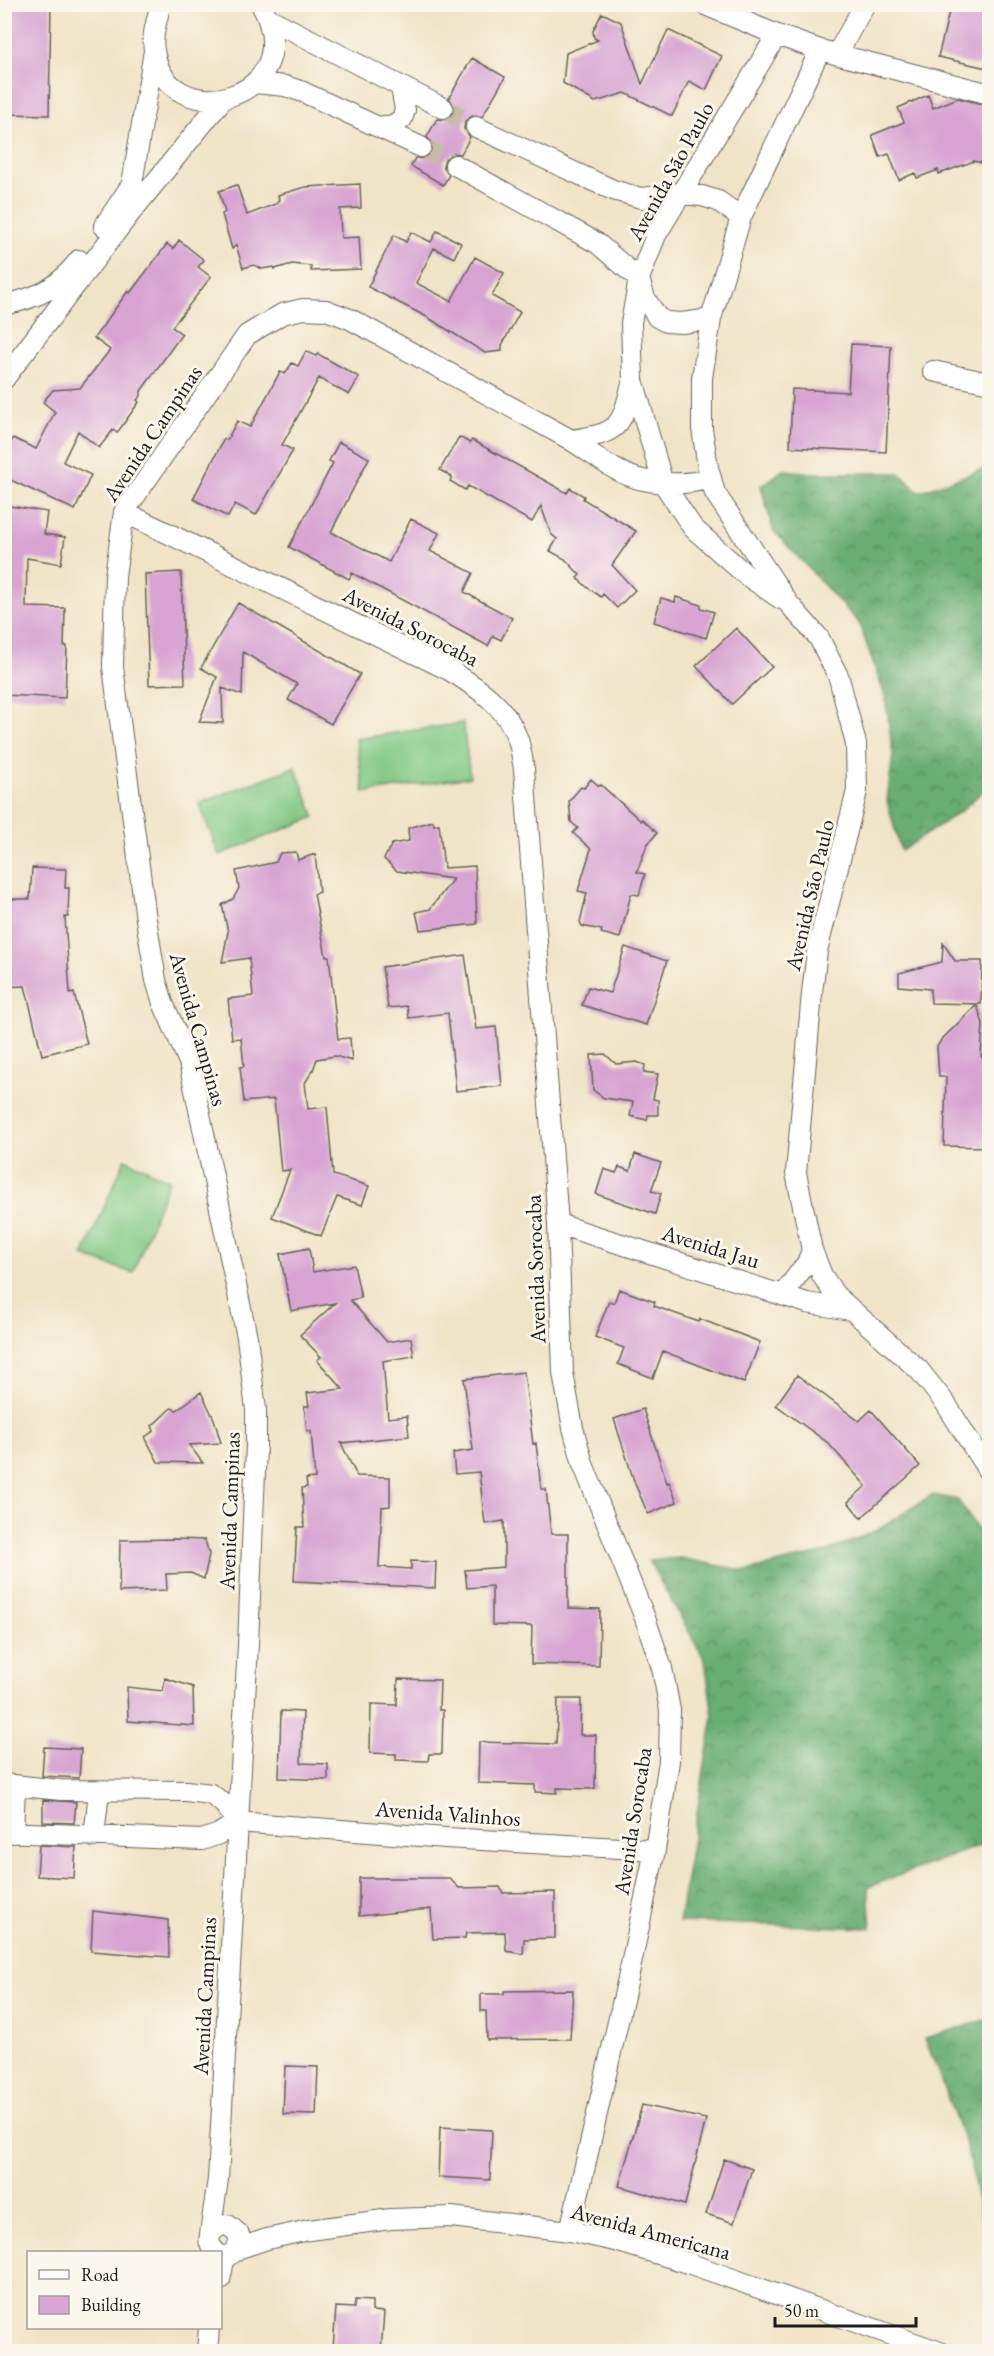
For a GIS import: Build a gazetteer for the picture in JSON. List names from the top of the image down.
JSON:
{
  "streets": {
    "street": [
      "Avenida São Paulo",
      "Avenida Campinas",
      "Avenida Sorocaba",
      "Avenida Jau",
      "Avenida Valinhos",
      "Avenida Americana"
    ]
  },
  "crossings": [
    ["Avenida São Paulo", "Avenida Campinas"],
    ["Avenida São Paulo", "Avenida Jau"],
    ["Avenida Campinas", "Avenida Sorocaba"],
    ["Avenida Campinas", "Avenida Valinhos"],
    ["Avenida Campinas", "Avenida Americana"],
    ["Avenida Sorocaba", "Avenida Jau"],
    ["Avenida Sorocaba", "Avenida Valinhos"],
    ["Avenida Sorocaba", "Avenida Americana"]
  ],
  "legend": ["Road", "Building"],
  "scale_bar": "50 m"
}
